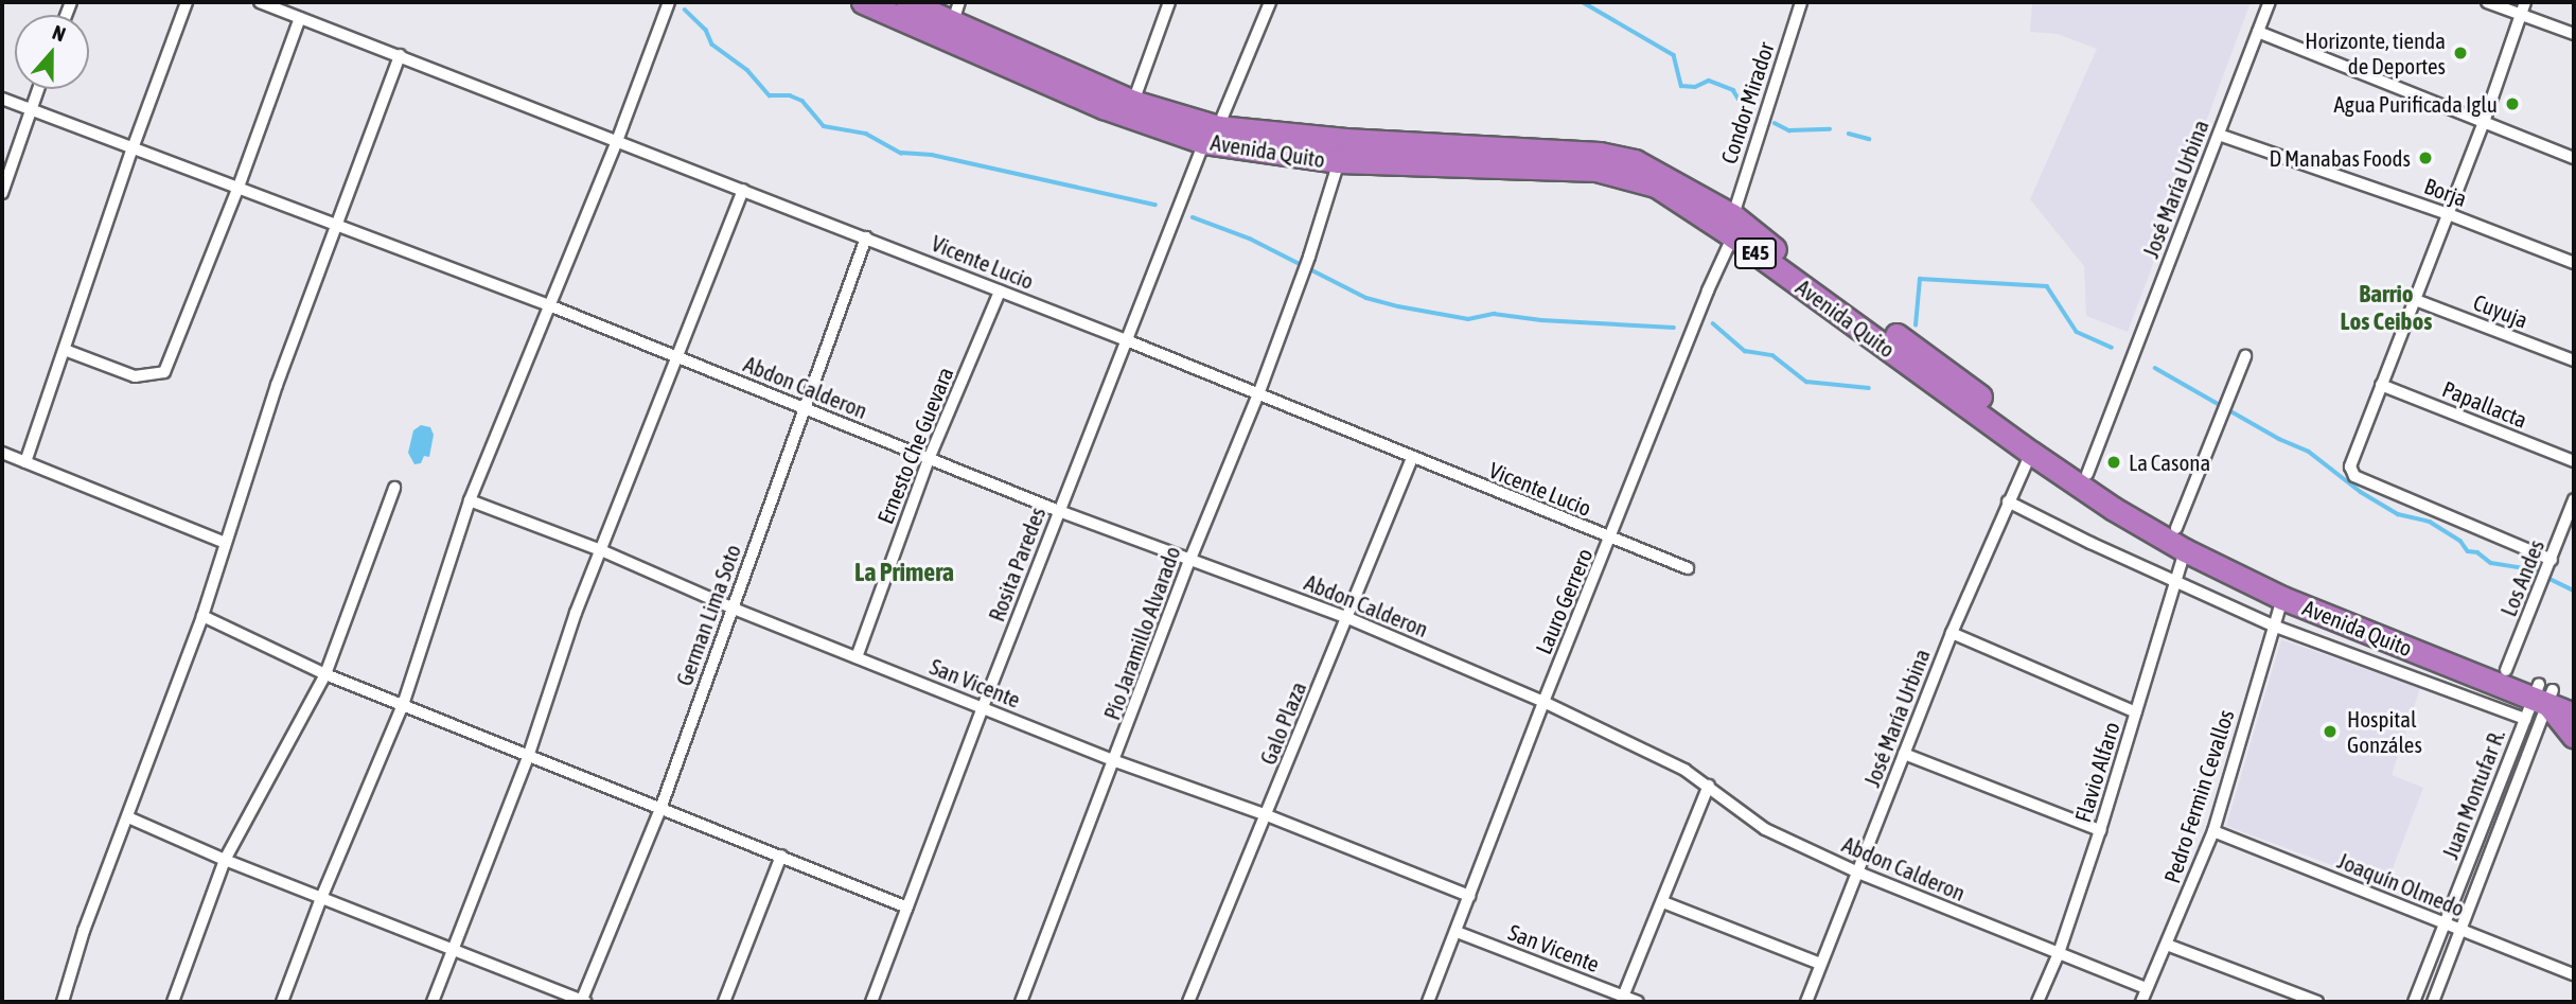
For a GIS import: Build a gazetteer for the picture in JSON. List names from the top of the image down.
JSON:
{
  "streets": {
    "highway": ["Avenida Quito", "E45"],
    "street": [
      "Condor Mirador",
      "José María Urbina",
      "Borja",
      "Vicente Lucio",
      "Cuyuja",
      "Abdon Calderon",
      "Papallacta",
      "Ernesto Che Guevara",
      "Rosita Paredes",
      "Los Andes",
      "Lauro Gerrero",
      "German Lima Soto",
      "Pío Jaramillo Alvarado",
      "San Vicente",
      "Galo Plaza",
      "Flavio Alfaro",
      "Juan Montufar R.",
      "Pedro Fermin Cevallos",
      "Joaquín Olmedo"
    ]
  },
  "crossings": [
    ["Condor Mirador", "Avenida Quito"],
    ["Condor Mirador", "Lauro Gerrero"],
    ["Avenida Quito", "José María Urbina"],
    ["Avenida Quito", "Rosita Paredes"],
    ["Avenida Quito", "Los Andes"],
    ["Avenida Quito", "Lauro Gerrero"],
    ["Avenida Quito", "Pío Jaramillo Alvarado"],
    ["Avenida Quito", "Flavio Alfaro"],
    ["Avenida Quito", "Juan Montufar R."],
    ["Avenida Quito", "Pedro Fermin Cevallos"],
    ["José María Urbina", "Borja"],
    ["José María Urbina", "Abdon Calderon"],
    ["Vicente Lucio", "Ernesto Che Guevara"],
    ["Vicente Lucio", "Rosita Paredes"],
    ["Vicente Lucio", "Lauro Gerrero"],
    ["Vicente Lucio", "German Lima Soto"],
    ["Vicente Lucio", "Pío Jaramillo Alvarado"],
    ["Vicente Lucio", "Galo Plaza"],
    ["Abdon Calderon", "Ernesto Che Guevara"],
    ["Abdon Calderon", "Rosita Paredes"],
    ["Abdon Calderon", "Lauro Gerrero"],
    ["Abdon Calderon", "German Lima Soto"],
    ["Abdon Calderon", "Pío Jaramillo Alvarado"],
    ["Abdon Calderon", "Galo Plaza"],
    ["Abdon Calderon", "Flavio Alfaro"],
    ["Abdon Calderon", "Pedro Fermin Cevallos"],
    ["Ernesto Che Guevara", "San Vicente"],
    ["Rosita Paredes", "San Vicente"],
    ["Lauro Gerrero", "San Vicente"],
    ["German Lima Soto", "San Vicente"],
    ["Pío Jaramillo Alvarado", "San Vicente"],
    ["San Vicente", "Galo Plaza"],
    ["Juan Montufar R.", "Joaquín Olmedo"],
    ["Pedro Fermin Cevallos", "Joaquín Olmedo"]
  ],
  "districts": ["Barrio Los Ceibos", "La Primera"],
  "places": [
    "Horizonte, tienda de Deportes",
    "Agua Purificada Iglu",
    "D Manabas Foods",
    "La Casona",
    "Hospital Gonzáles"
  ],
  "north": "top"
}
